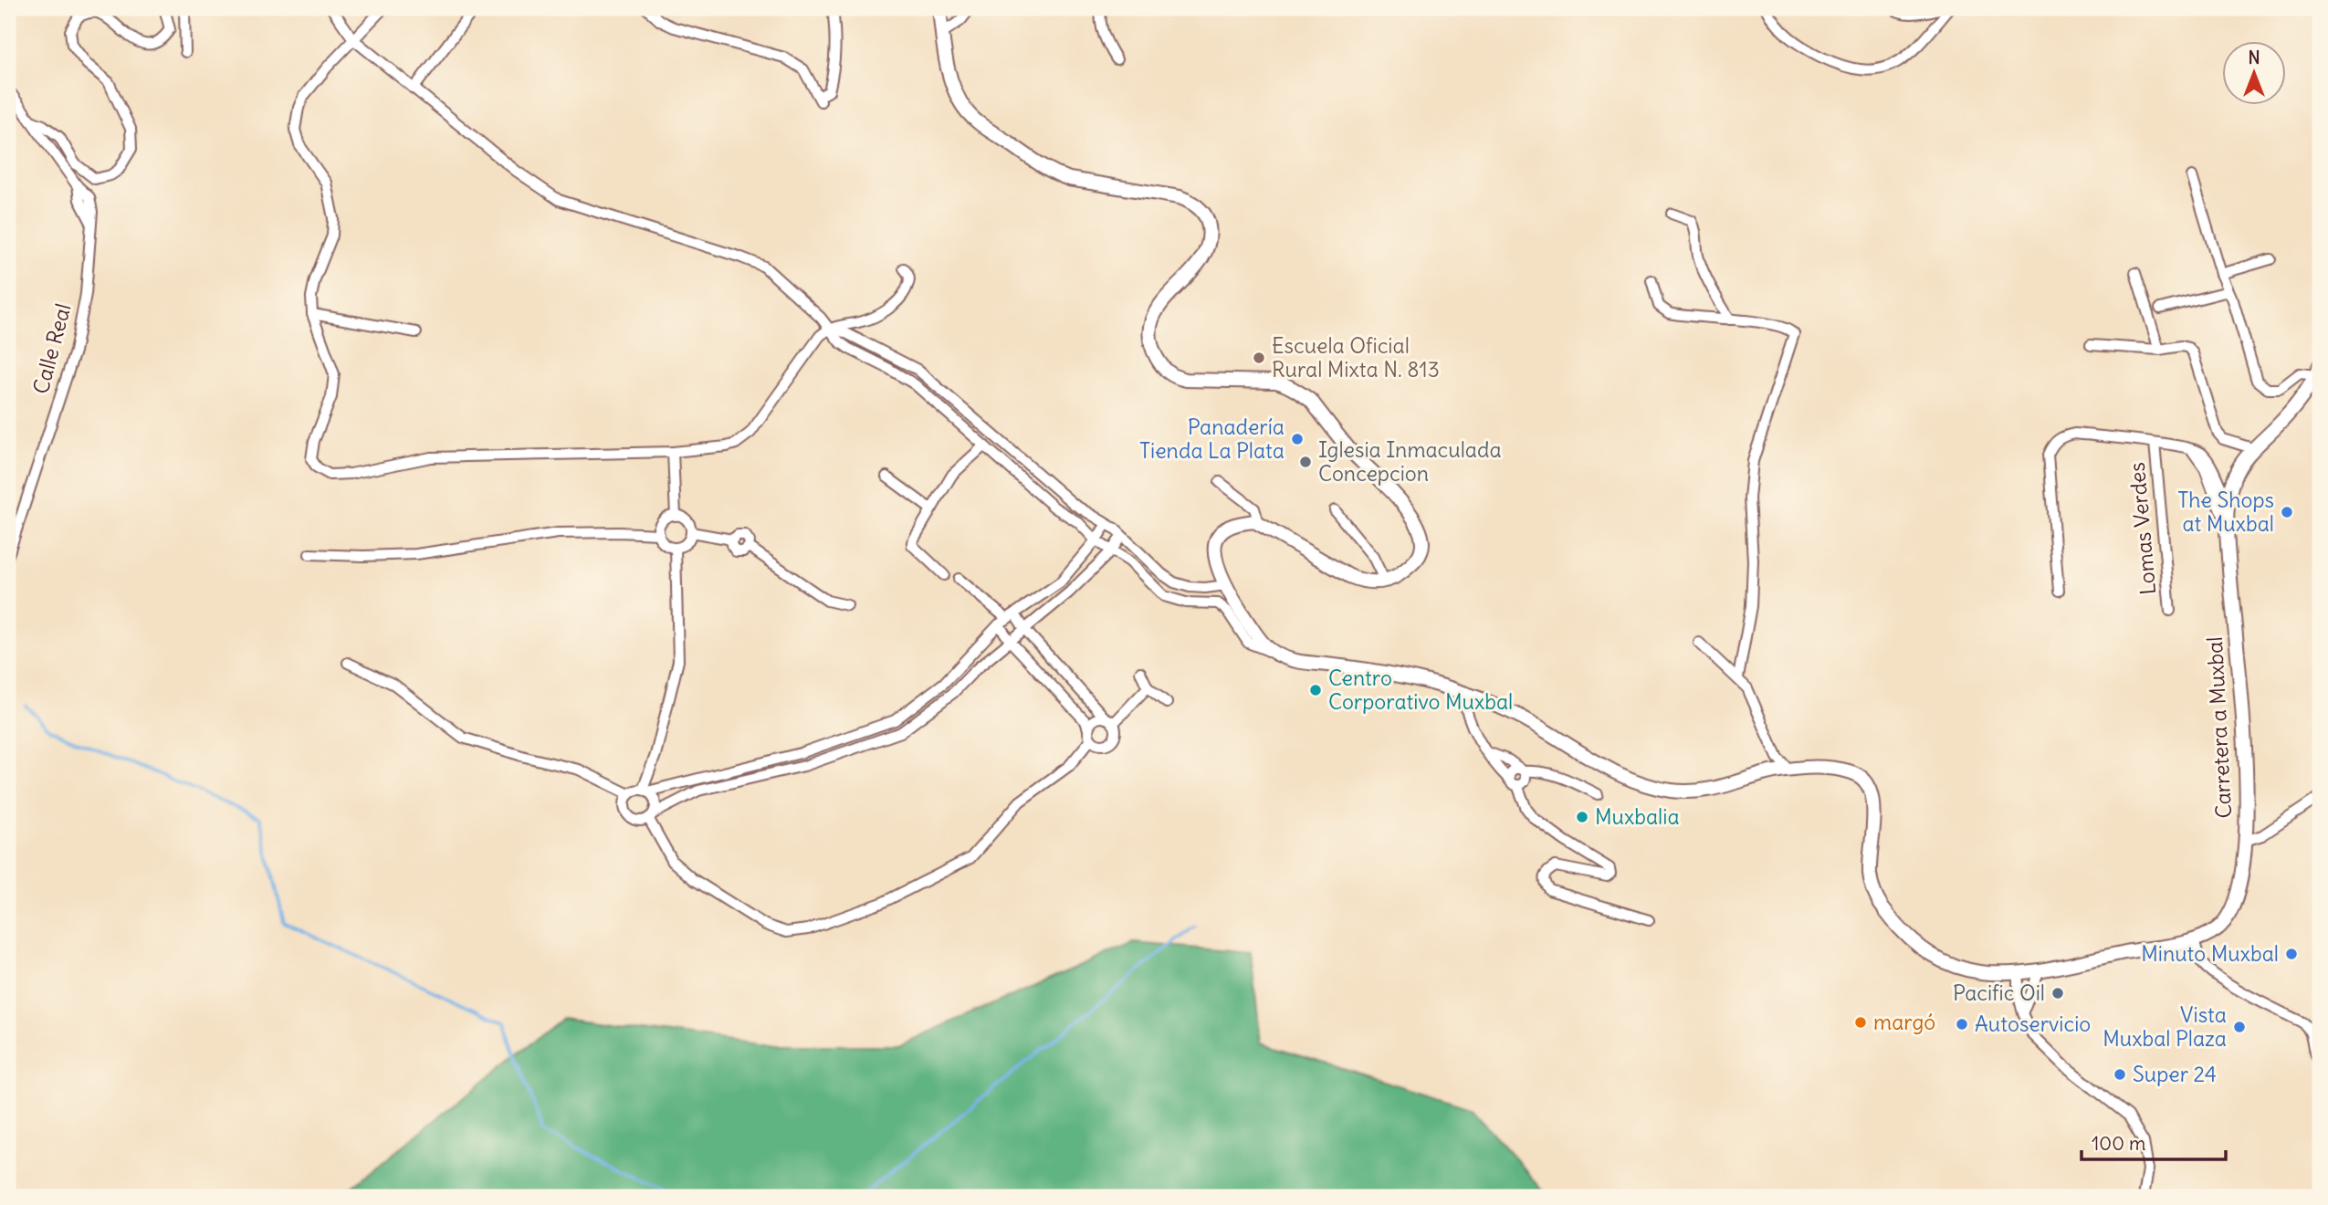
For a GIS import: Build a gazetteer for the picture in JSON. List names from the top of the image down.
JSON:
{
  "streets": {
    "main road": ["Carretera a Muxbal"],
    "street": ["Calle Real", "Lomas Verdes"]
  },
  "places": [
    "Escuela Oficial Rural Mixta N. 813",
    "Panadería Tienda La Plata",
    "Iglesia Inmaculada Concepcion",
    "The Shops at Muxbal",
    "Centro Corporativo Muxbal",
    "Muxbalia",
    "Minuto Muxbal",
    "Pacific Oil",
    "margó",
    "Autoservicio",
    "Vista Muxbal Plaza",
    "Super 24"
  ],
  "scale_bar": "100 m",
  "north": "top"
}
